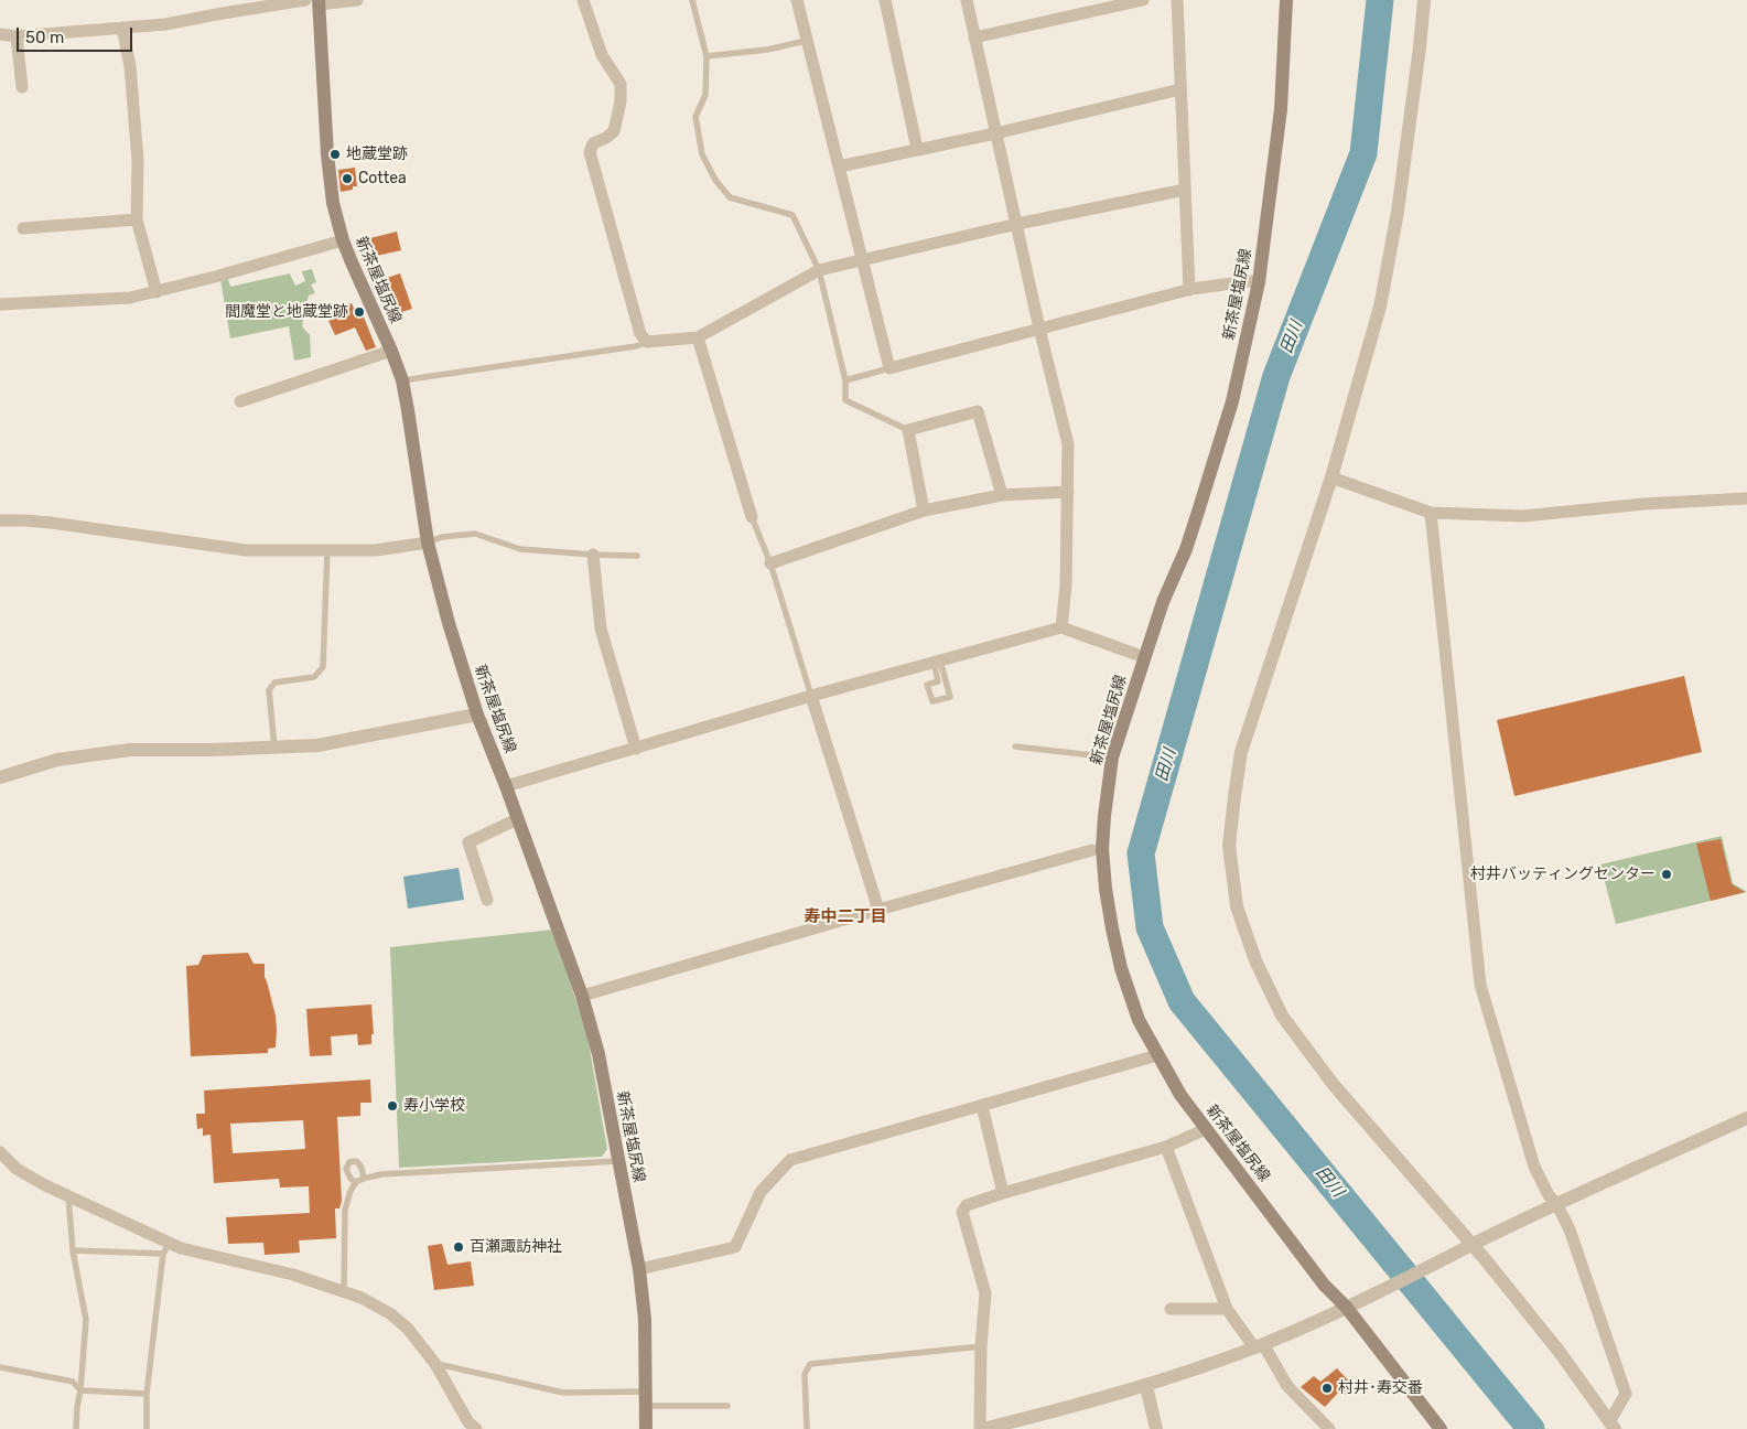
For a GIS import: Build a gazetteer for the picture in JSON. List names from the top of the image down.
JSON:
{
  "streets": {
    "main road": ["新茶屋塩尻線"]
  },
  "districts": ["寿中二丁目"],
  "water": ["田川"],
  "places": [
    "地蔵堂跡",
    "Cottea",
    "閻魔堂と地蔵堂跡",
    "村井バッティングセンター",
    "寿小学校",
    "百瀬諏訪神社",
    "村井･寿交番"
  ],
  "scale_bar": "50 m"
}
